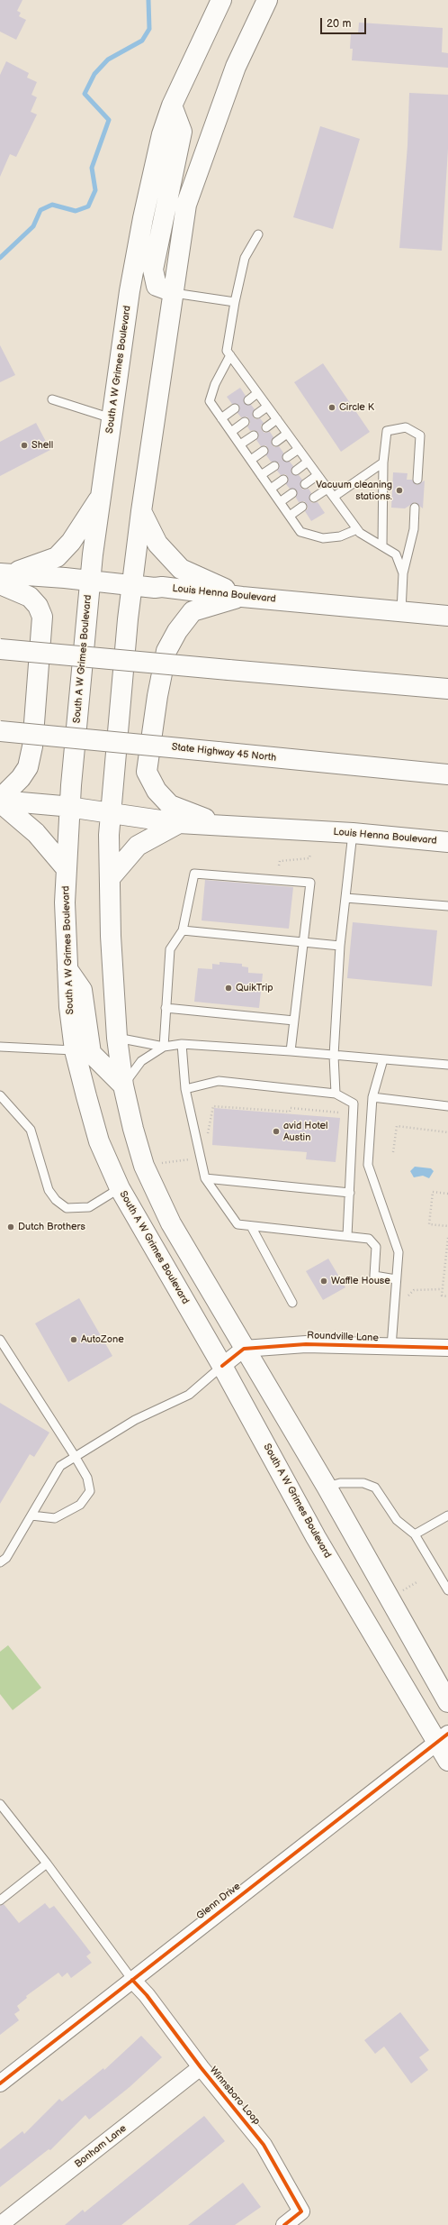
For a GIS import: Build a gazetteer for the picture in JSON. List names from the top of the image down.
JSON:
{
  "streets": {
    "main road": ["South A W Grimes Boulevard", "Louis Henna Boulevard", "State Highway 45 North"],
    "street": [
      "Roundville Lane",
      "Glenn Drive",
      "Winnsboro Loop",
      "Bonham Lane"
    ]
  },
  "crossings": [
    ["South A W Grimes Boulevard", "Louis Henna Boulevard"],
    ["South A W Grimes Boulevard", "Glenn Drive"],
    ["Glenn Drive", "Winnsboro Loop"],
    ["Winnsboro Loop", "Bonham Lane"]
  ],
  "places": [
    "Circle K",
    "Shell",
    "Vacuum cleaning stations.",
    "QuikTrip",
    "avid Hotel Austin",
    "Dutch Brothers",
    "Waffle House",
    "AutoZone"
  ],
  "scale_bar": "20 m"
}
